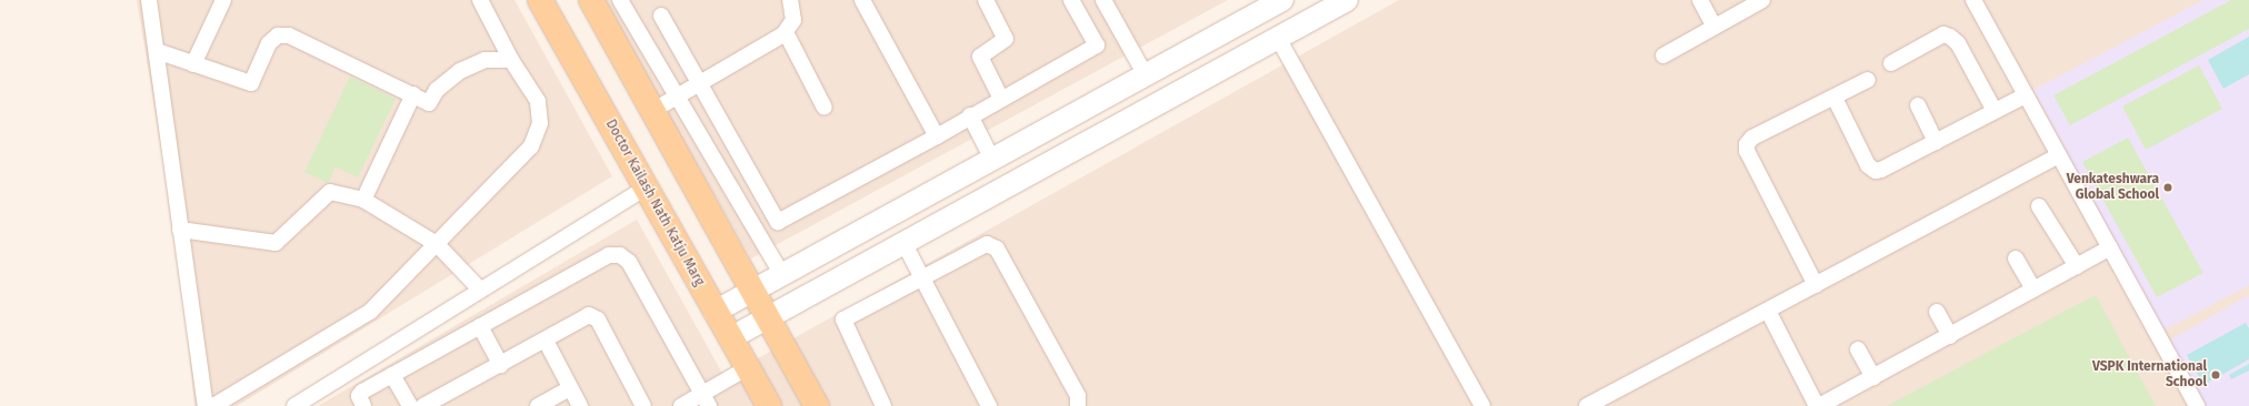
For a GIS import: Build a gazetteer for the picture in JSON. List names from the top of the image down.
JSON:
{
  "streets": {
    "main road": ["Doctor Kailash Nath Katju Marg"]
  },
  "places": ["Venkateshwara Global School", "VSPK International School"]
}
